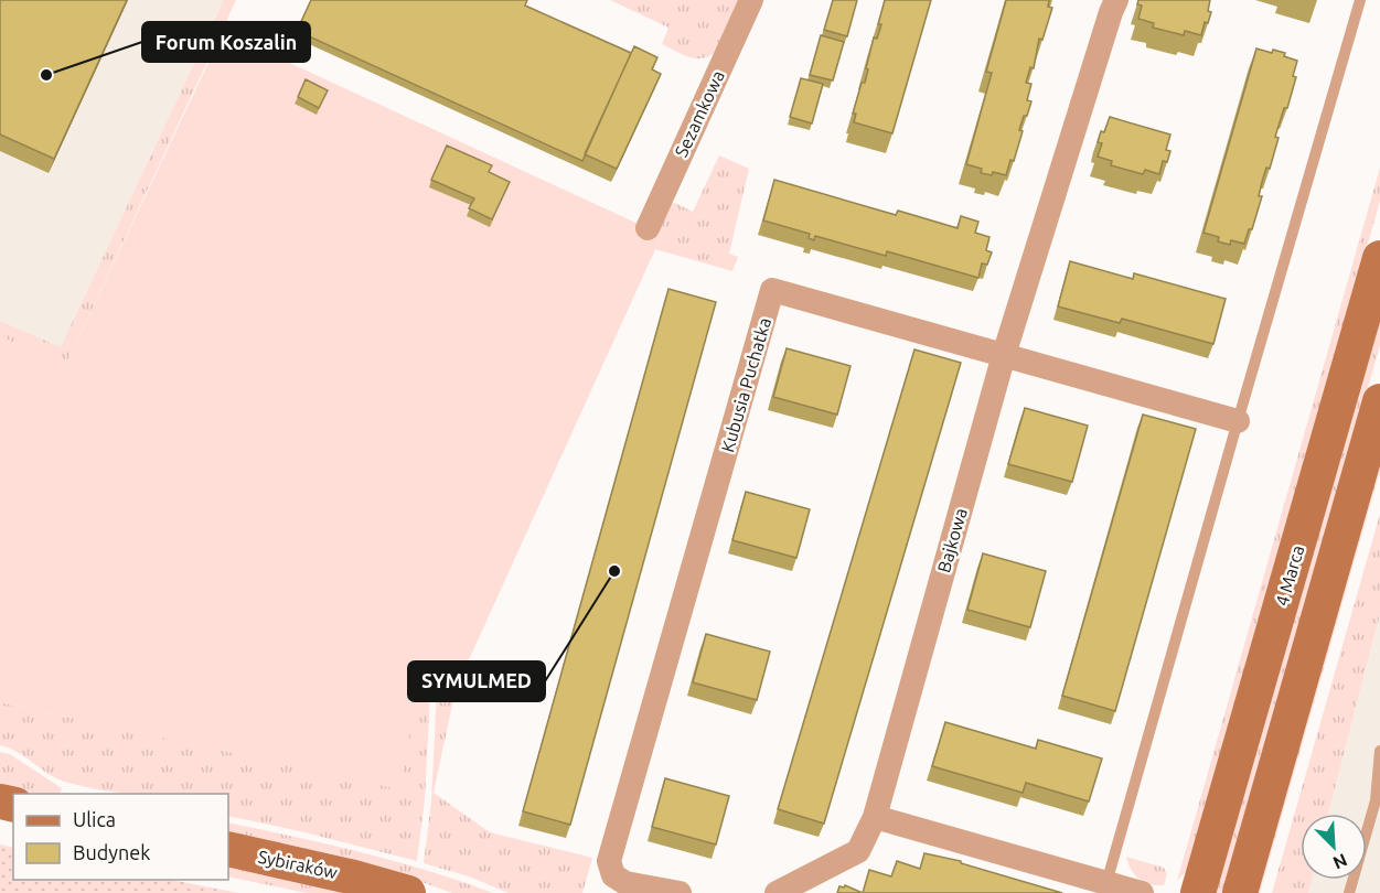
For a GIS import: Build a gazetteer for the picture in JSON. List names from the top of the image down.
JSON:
{
  "streets": {
    "main road": ["4 Marca", "Sybiraków"],
    "street": ["Sezamkowa", "Kubusia Puchatka", "Bajkowa"]
  },
  "crossings": [
    ["Kubusia Puchatka", "Bajkowa"]
  ],
  "places": ["Forum Koszalin", "SYMULMED"],
  "legend": ["Ulica", "Budynek"],
  "north": "bottom right"
}
